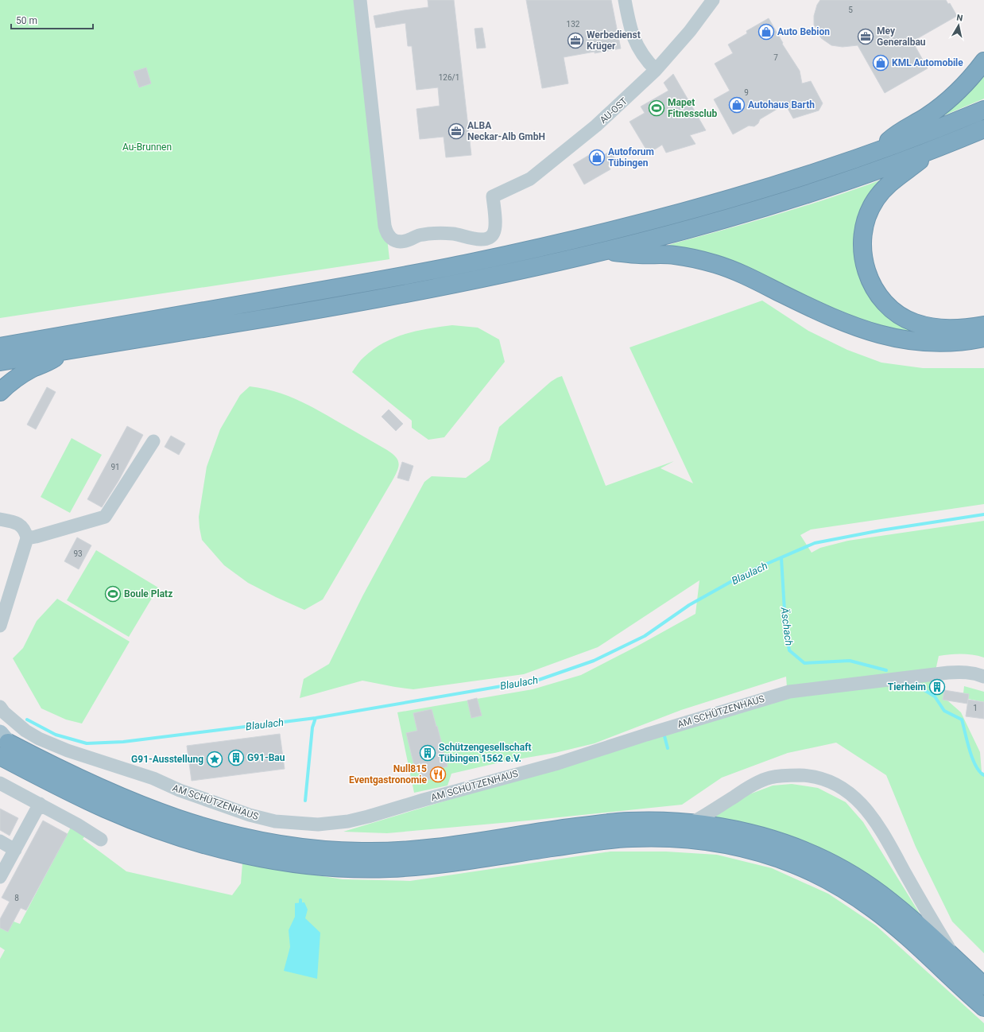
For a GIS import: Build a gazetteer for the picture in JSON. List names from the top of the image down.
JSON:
{
  "streets": {
    "street": ["AU-OST", "AM SCHÜTZENHAUS"]
  },
  "water": ["Blaulach", "Äschach"],
  "parks": ["Au-Brunnen"],
  "places": {
    "shop": [
      "Auto Bebion",
      "KML Automobile",
      "Autohaus Barth",
      "Autoforum Tübingen"
    ],
    "office": ["Mey Generalbau", "Werbedienst Krüger", "ALBA Neckar-Alb GmbH"],
    "sports": ["Mapet Fitnessclub", "Boule Platz"],
    "building": ["Tierheim", "Schützengesellschaft Tübingen 1562 e.V.", "G91-Bau"],
    "place": ["G91-Ausstellung"],
    "restaurant": ["Null815 Eventgastronomie"]
  },
  "house_numbers": [
    "5",
    "132",
    "7",
    "126/1",
    "9",
    "91",
    "93",
    "1",
    "8"
  ],
  "scale_bar": "50 m",
  "north": "top"
}
